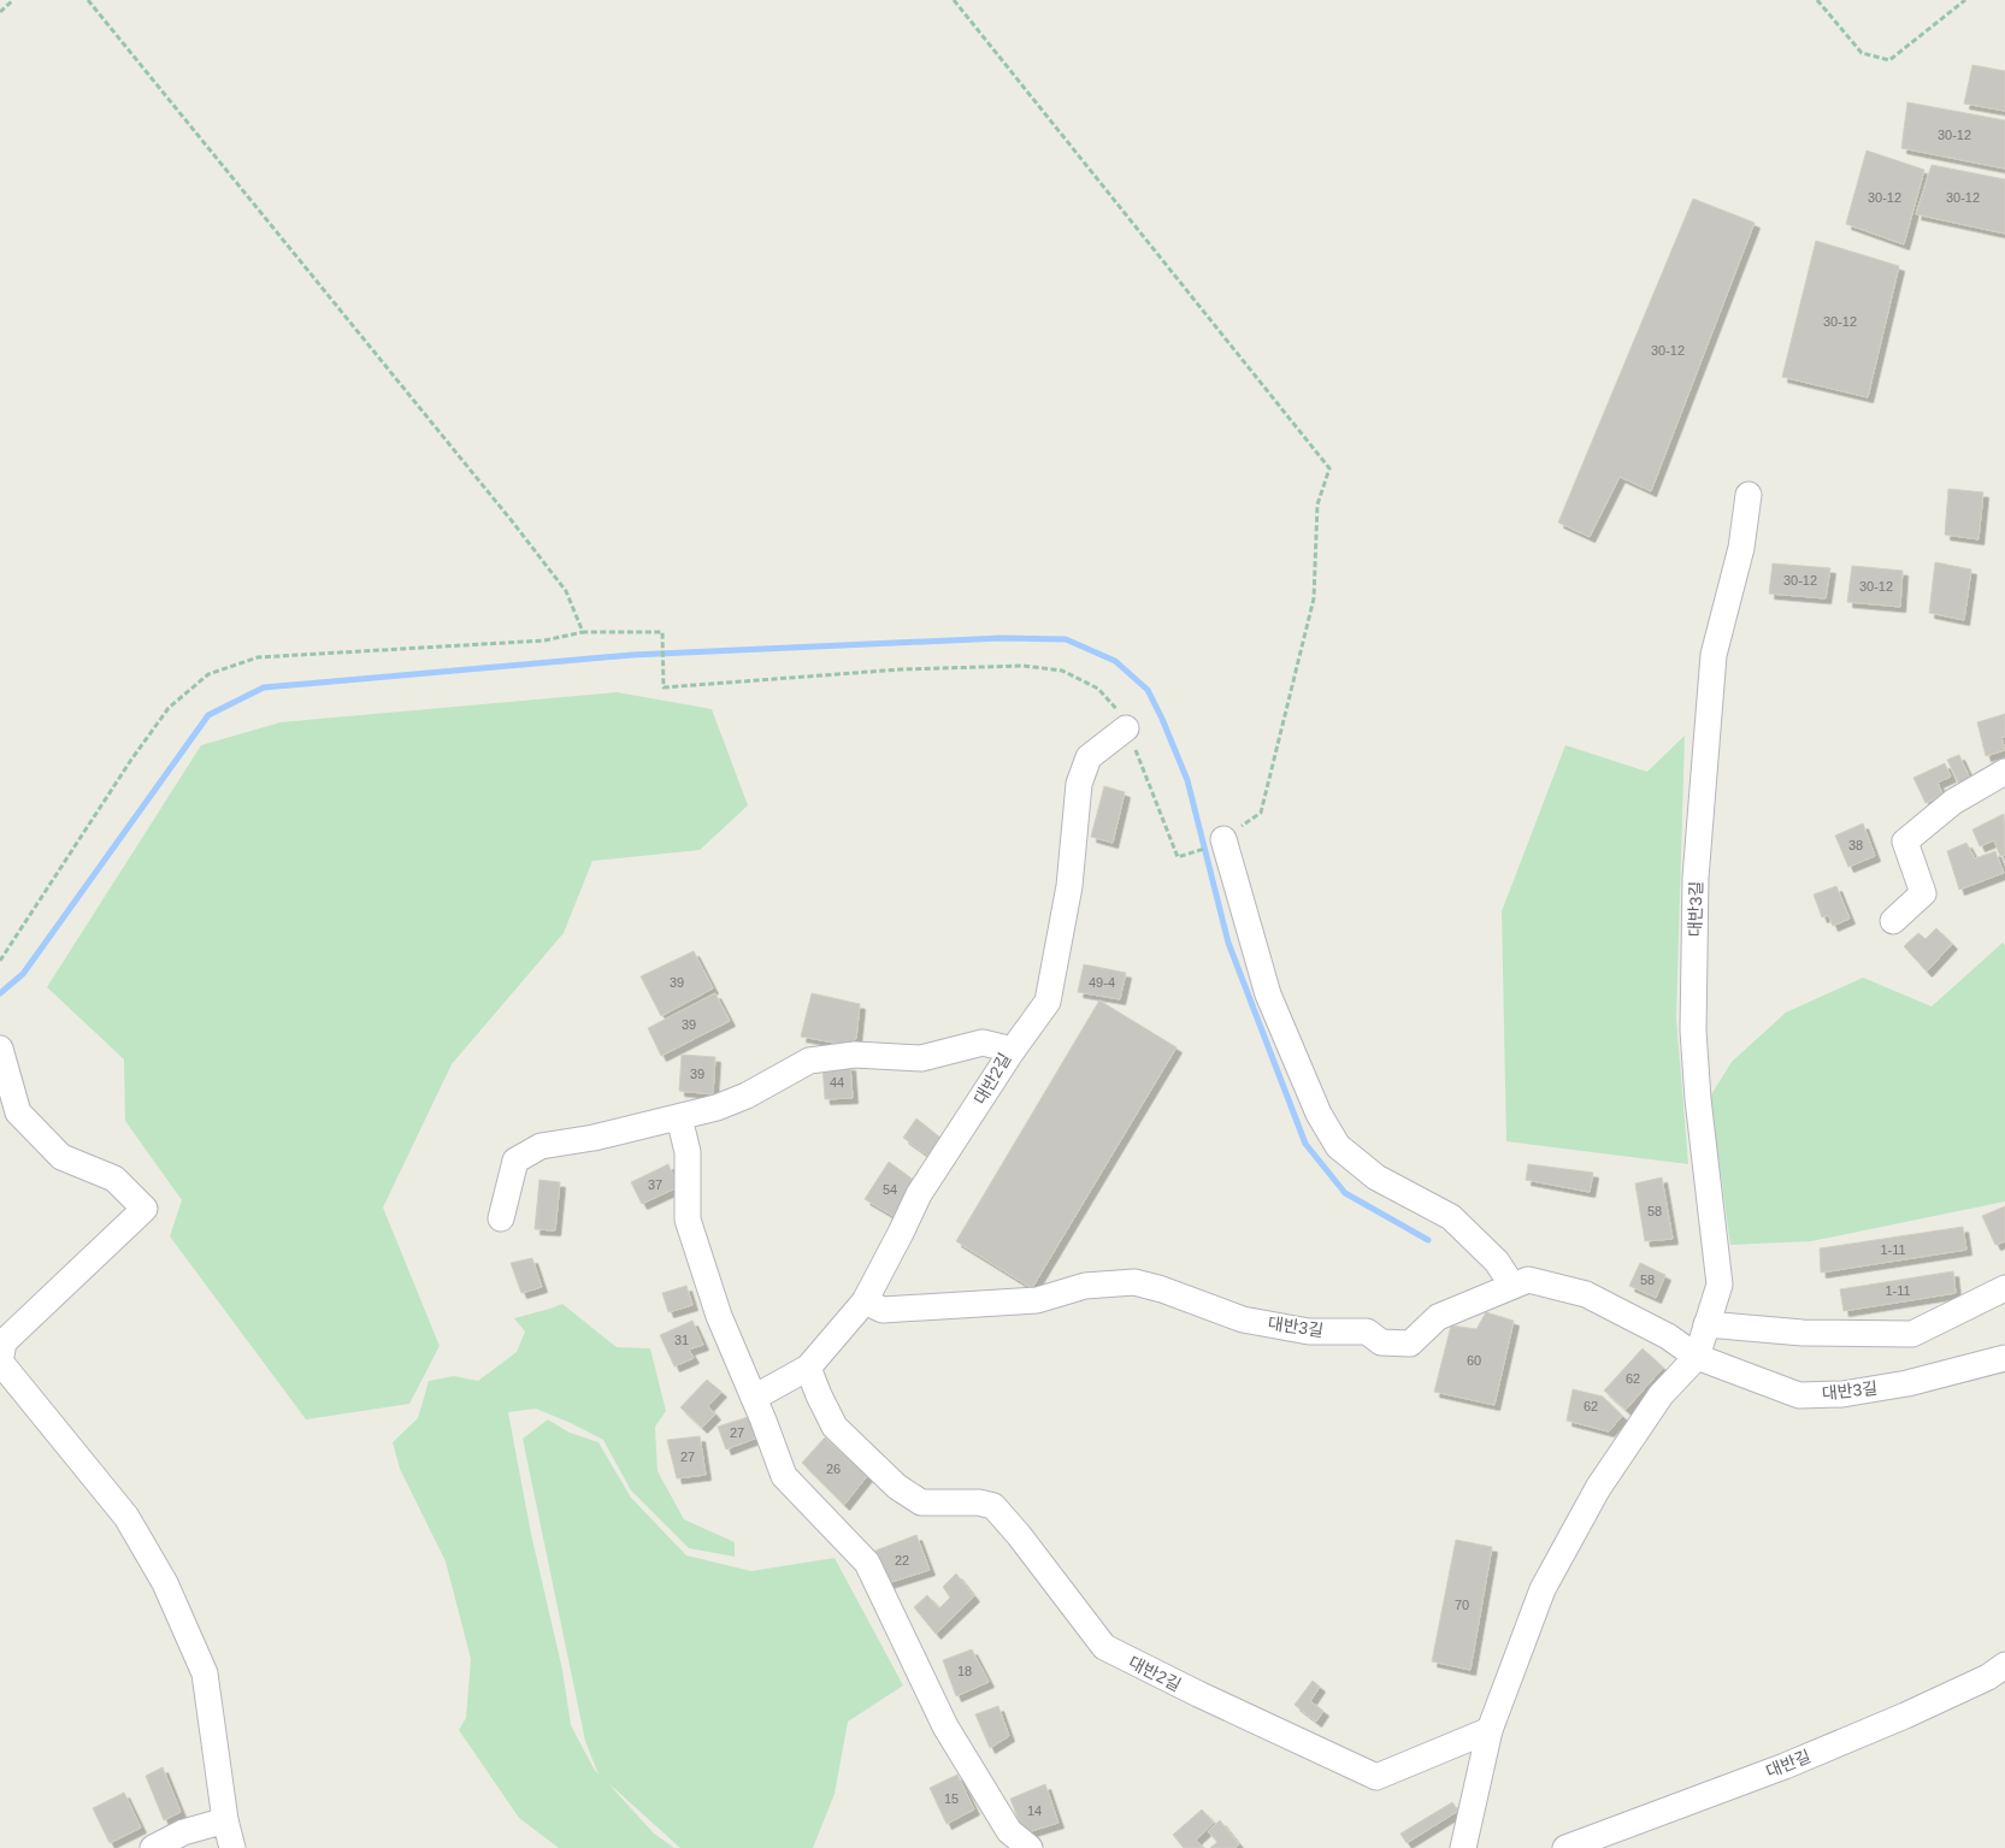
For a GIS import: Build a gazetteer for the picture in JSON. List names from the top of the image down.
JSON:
{
  "streets": {
    "street": ["대반3길", "대반2길", "대반길"]
  },
  "crossings": [
    ["대반3길", "대반2길"]
  ],
  "house_numbers": [
    "30-12",
    "30-12",
    "30-12",
    "30-12",
    "30-12",
    "30-12",
    "30-12",
    "38",
    "39",
    "49-4",
    "39",
    "39",
    "44",
    "37",
    "54",
    "58",
    "1-11",
    "58",
    "1-11",
    "31",
    "60",
    "62",
    "62",
    "27",
    "27",
    "26",
    "22",
    "70",
    "18",
    "15",
    "14"
  ]
}
